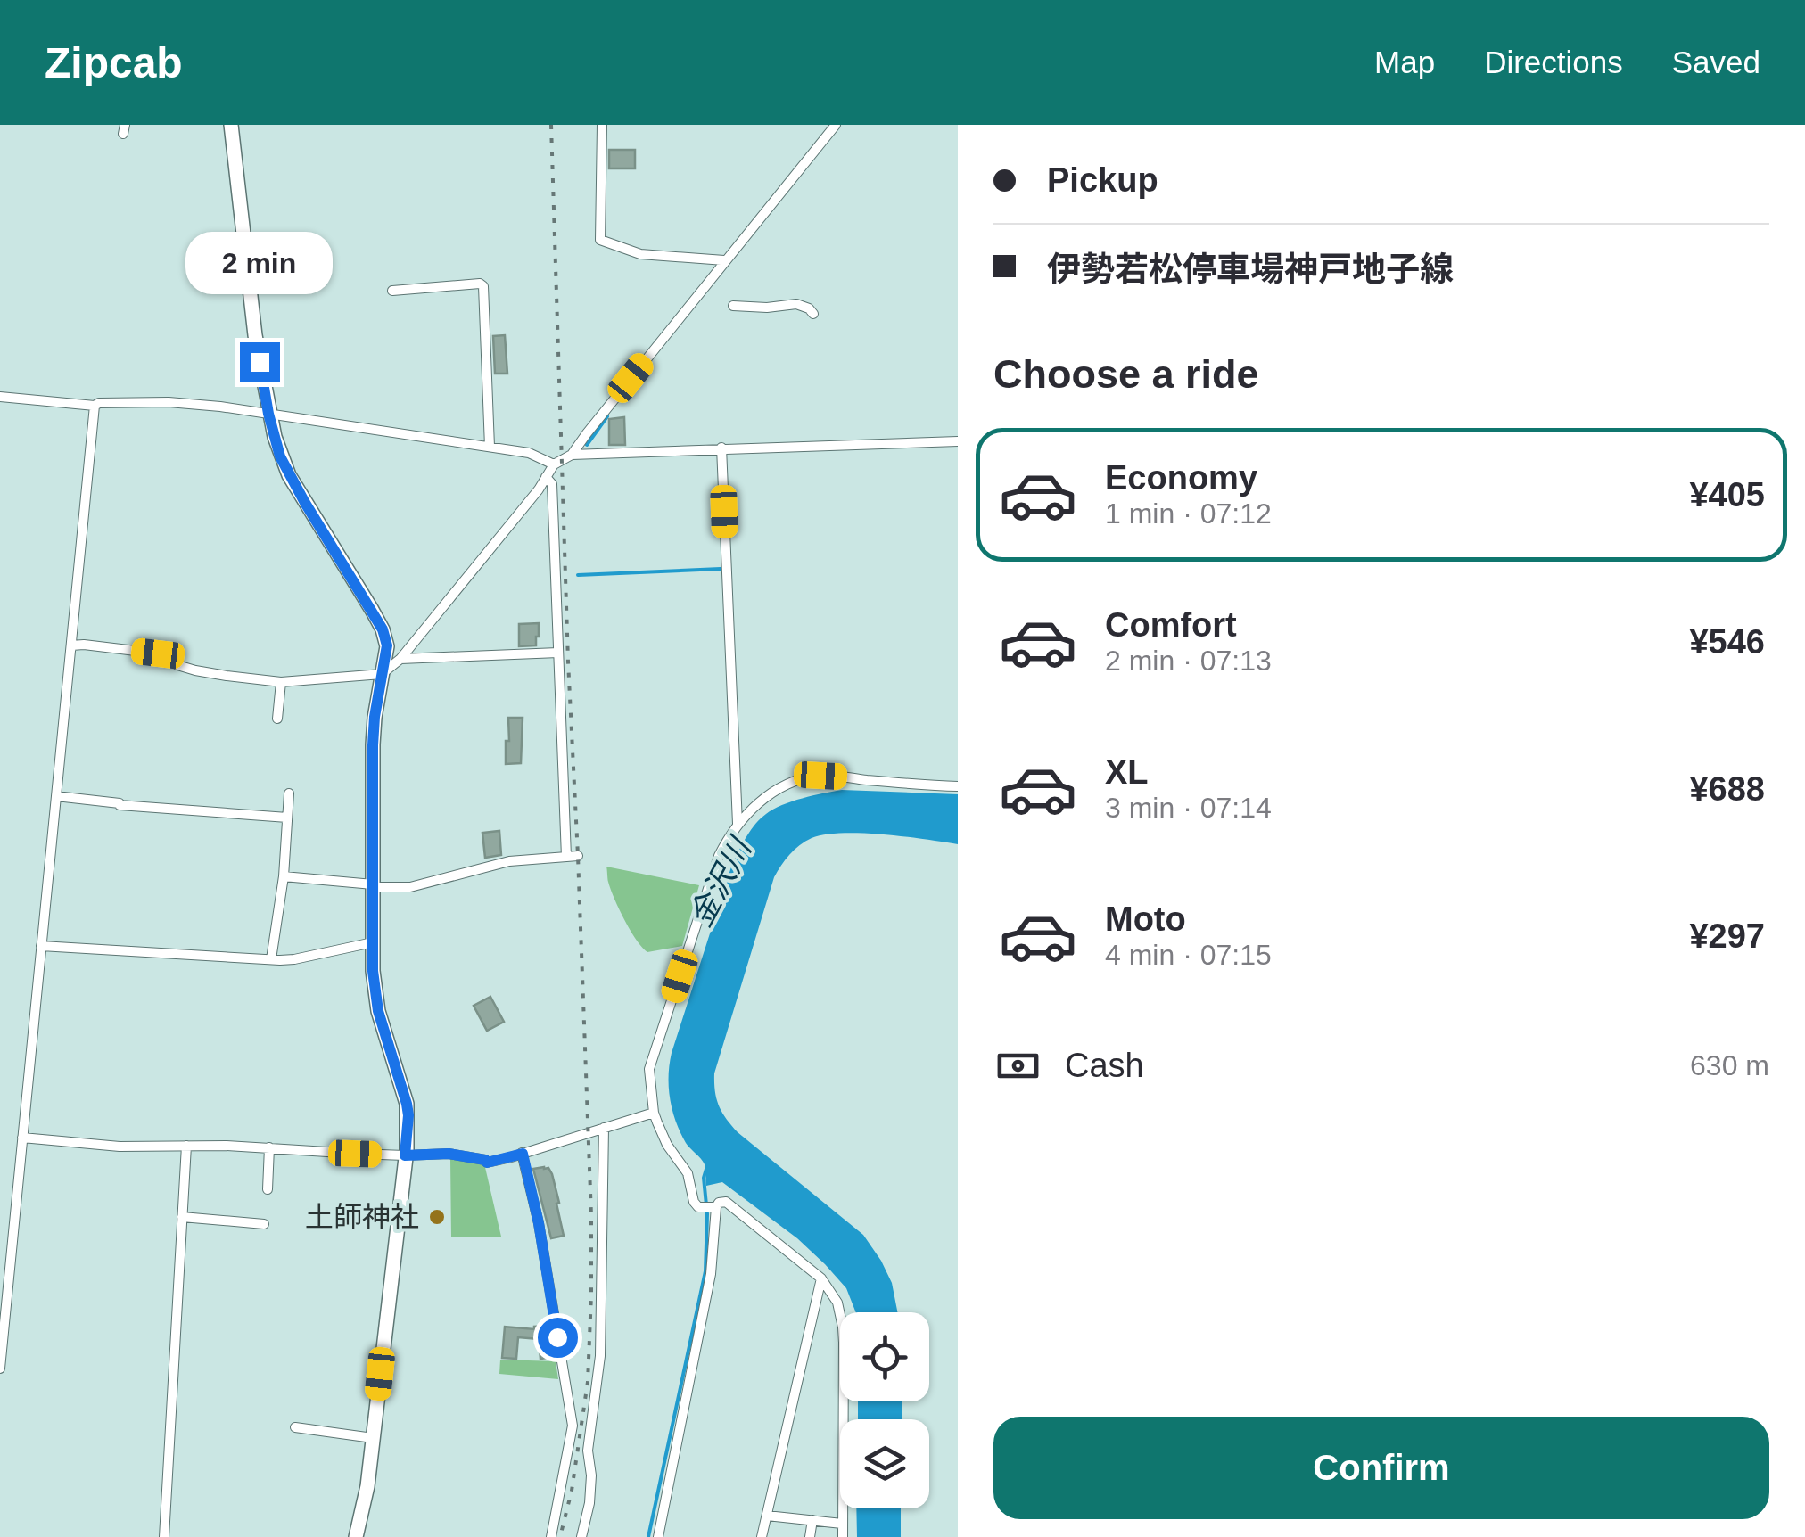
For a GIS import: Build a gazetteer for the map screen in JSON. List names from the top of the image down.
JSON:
{
  "water": ["金沢川"],
  "places": ["土師神社"],
  "page": {
    "header": "Zipcab",
    "nav": ["Map", "Directions", "Saved"],
    "banner": ["Pickup", "伊勢若松停車場神戸地子線"],
    "bubble": "2 min",
    "heading": "Choose a ride",
    "list": [
      {
        "name": "Economy",
        "note": "1 min · 07:12",
        "value": "¥405"
      },
      {
        "name": "Comfort",
        "note": "2 min · 07:13",
        "value": "¥546"
      },
      {
        "name": "XL",
        "note": "3 min · 07:14",
        "value": "¥688"
      },
      {
        "name": "Moto",
        "note": "4 min · 07:15",
        "value": "¥297"
      }
    ],
    "pay": ["Cash", "630 m"],
    "buttons": "Confirm"
  }
}
